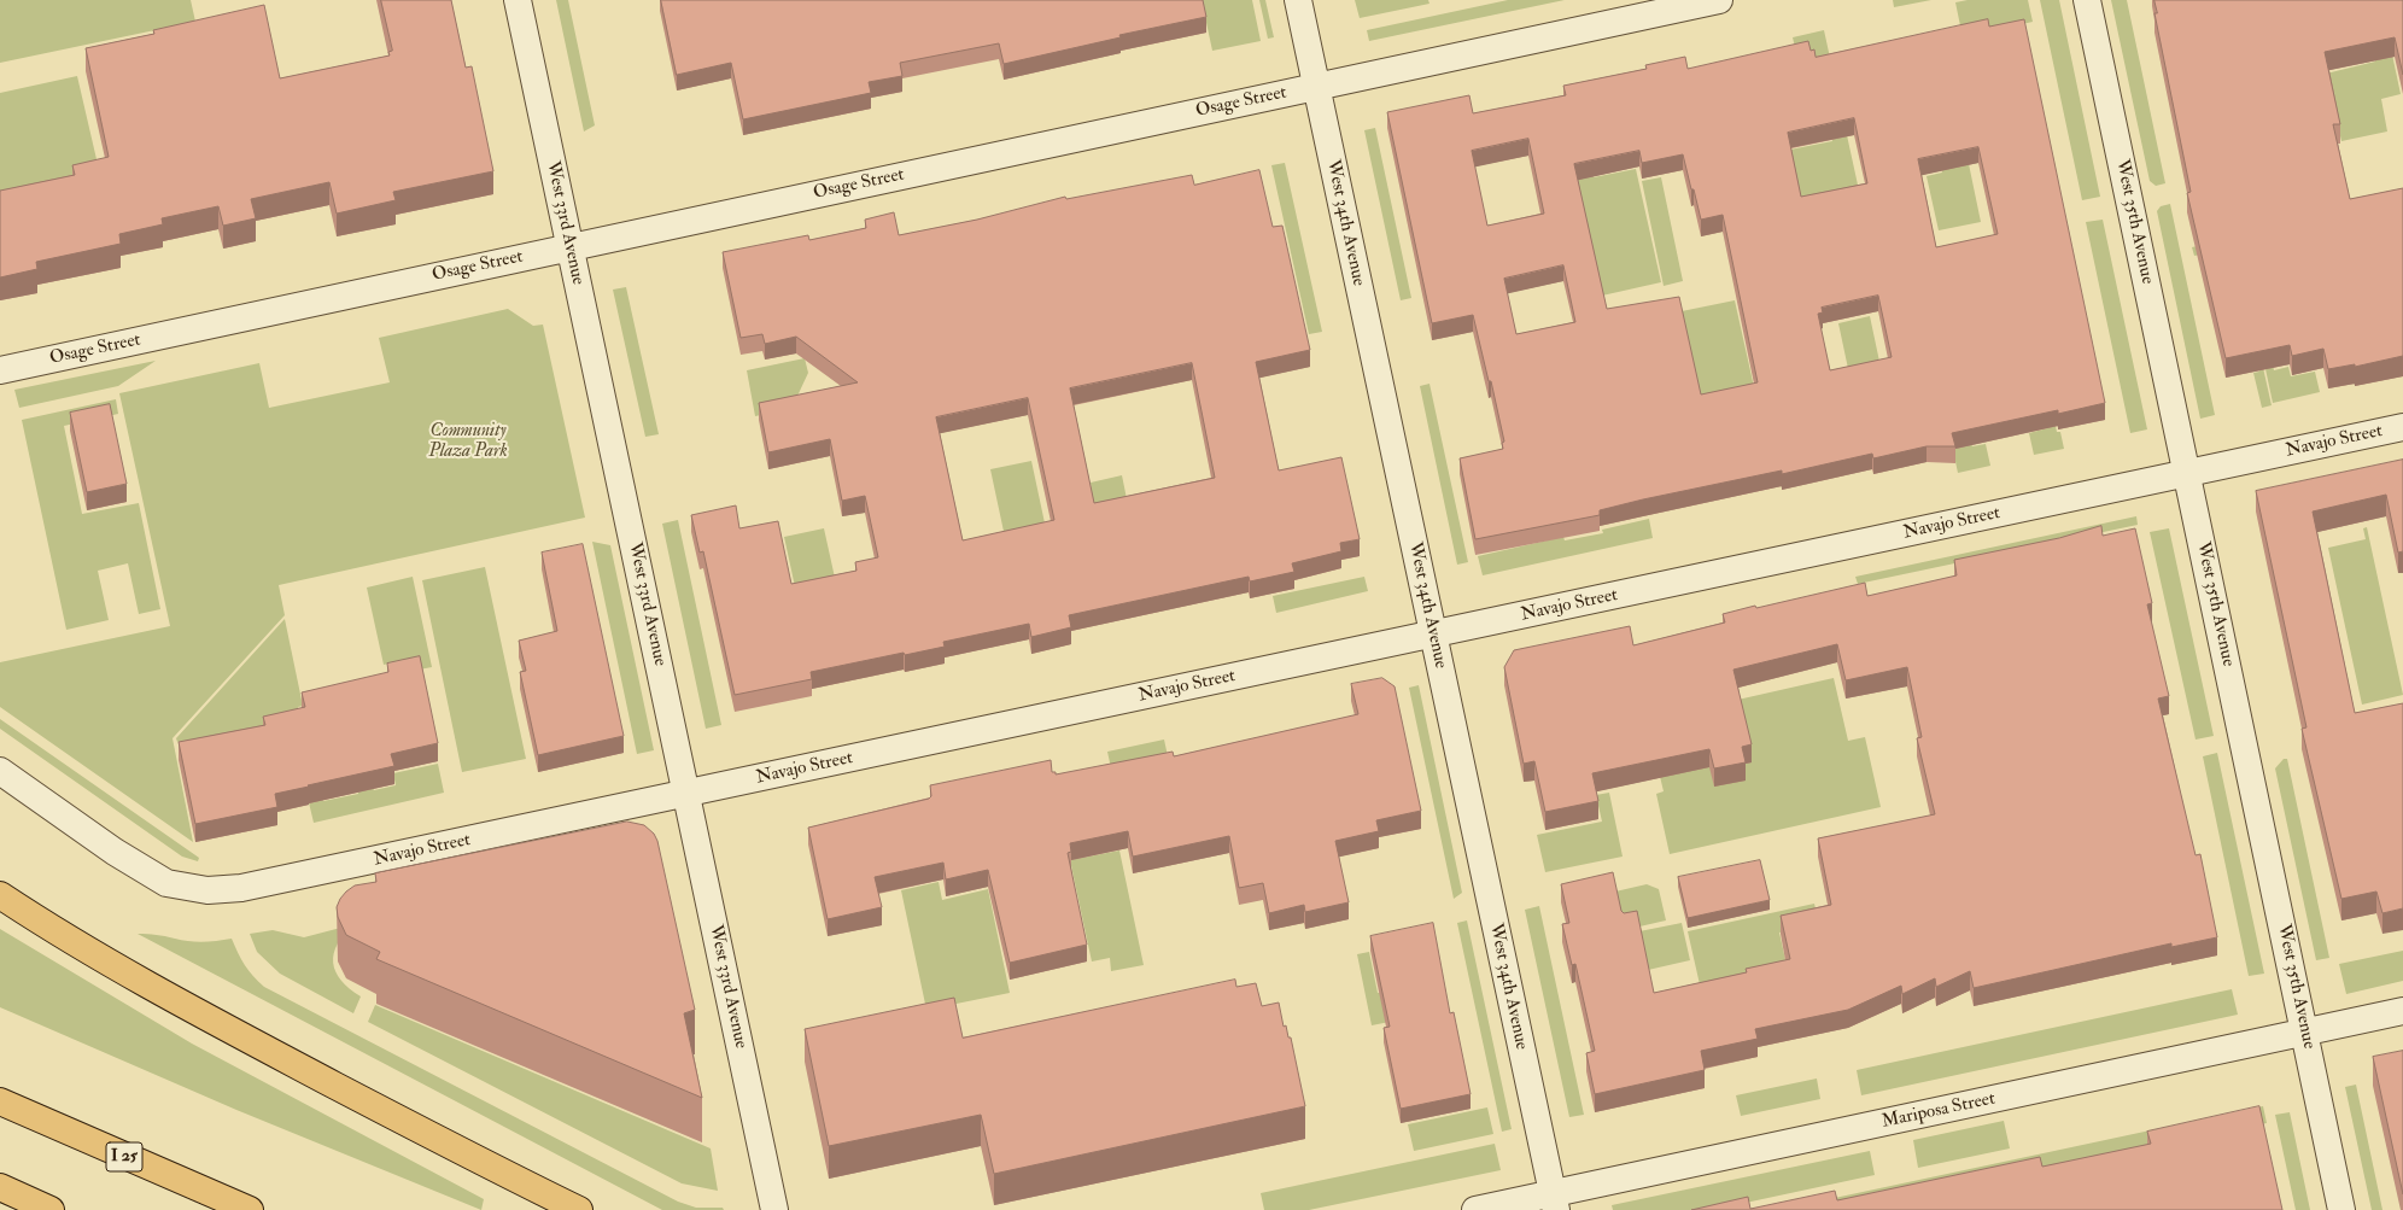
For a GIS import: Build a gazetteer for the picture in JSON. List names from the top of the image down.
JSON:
{
  "streets": {
    "highway": ["I 25"],
    "street": [
      "Osage Street",
      "West 35th Avenue",
      "West 33rd Avenue",
      "West 34th Avenue",
      "Navajo Street",
      "Mariposa Street"
    ]
  },
  "crossings": [
    ["Osage Street", "West 33rd Avenue"],
    ["Osage Street", "West 34th Avenue"],
    ["West 35th Avenue", "Navajo Street"],
    ["West 35th Avenue", "Mariposa Street"],
    ["West 33rd Avenue", "Navajo Street"],
    ["West 34th Avenue", "Navajo Street"],
    ["West 34th Avenue", "Mariposa Street"]
  ],
  "parks": ["Community Plaza Park"]
}
